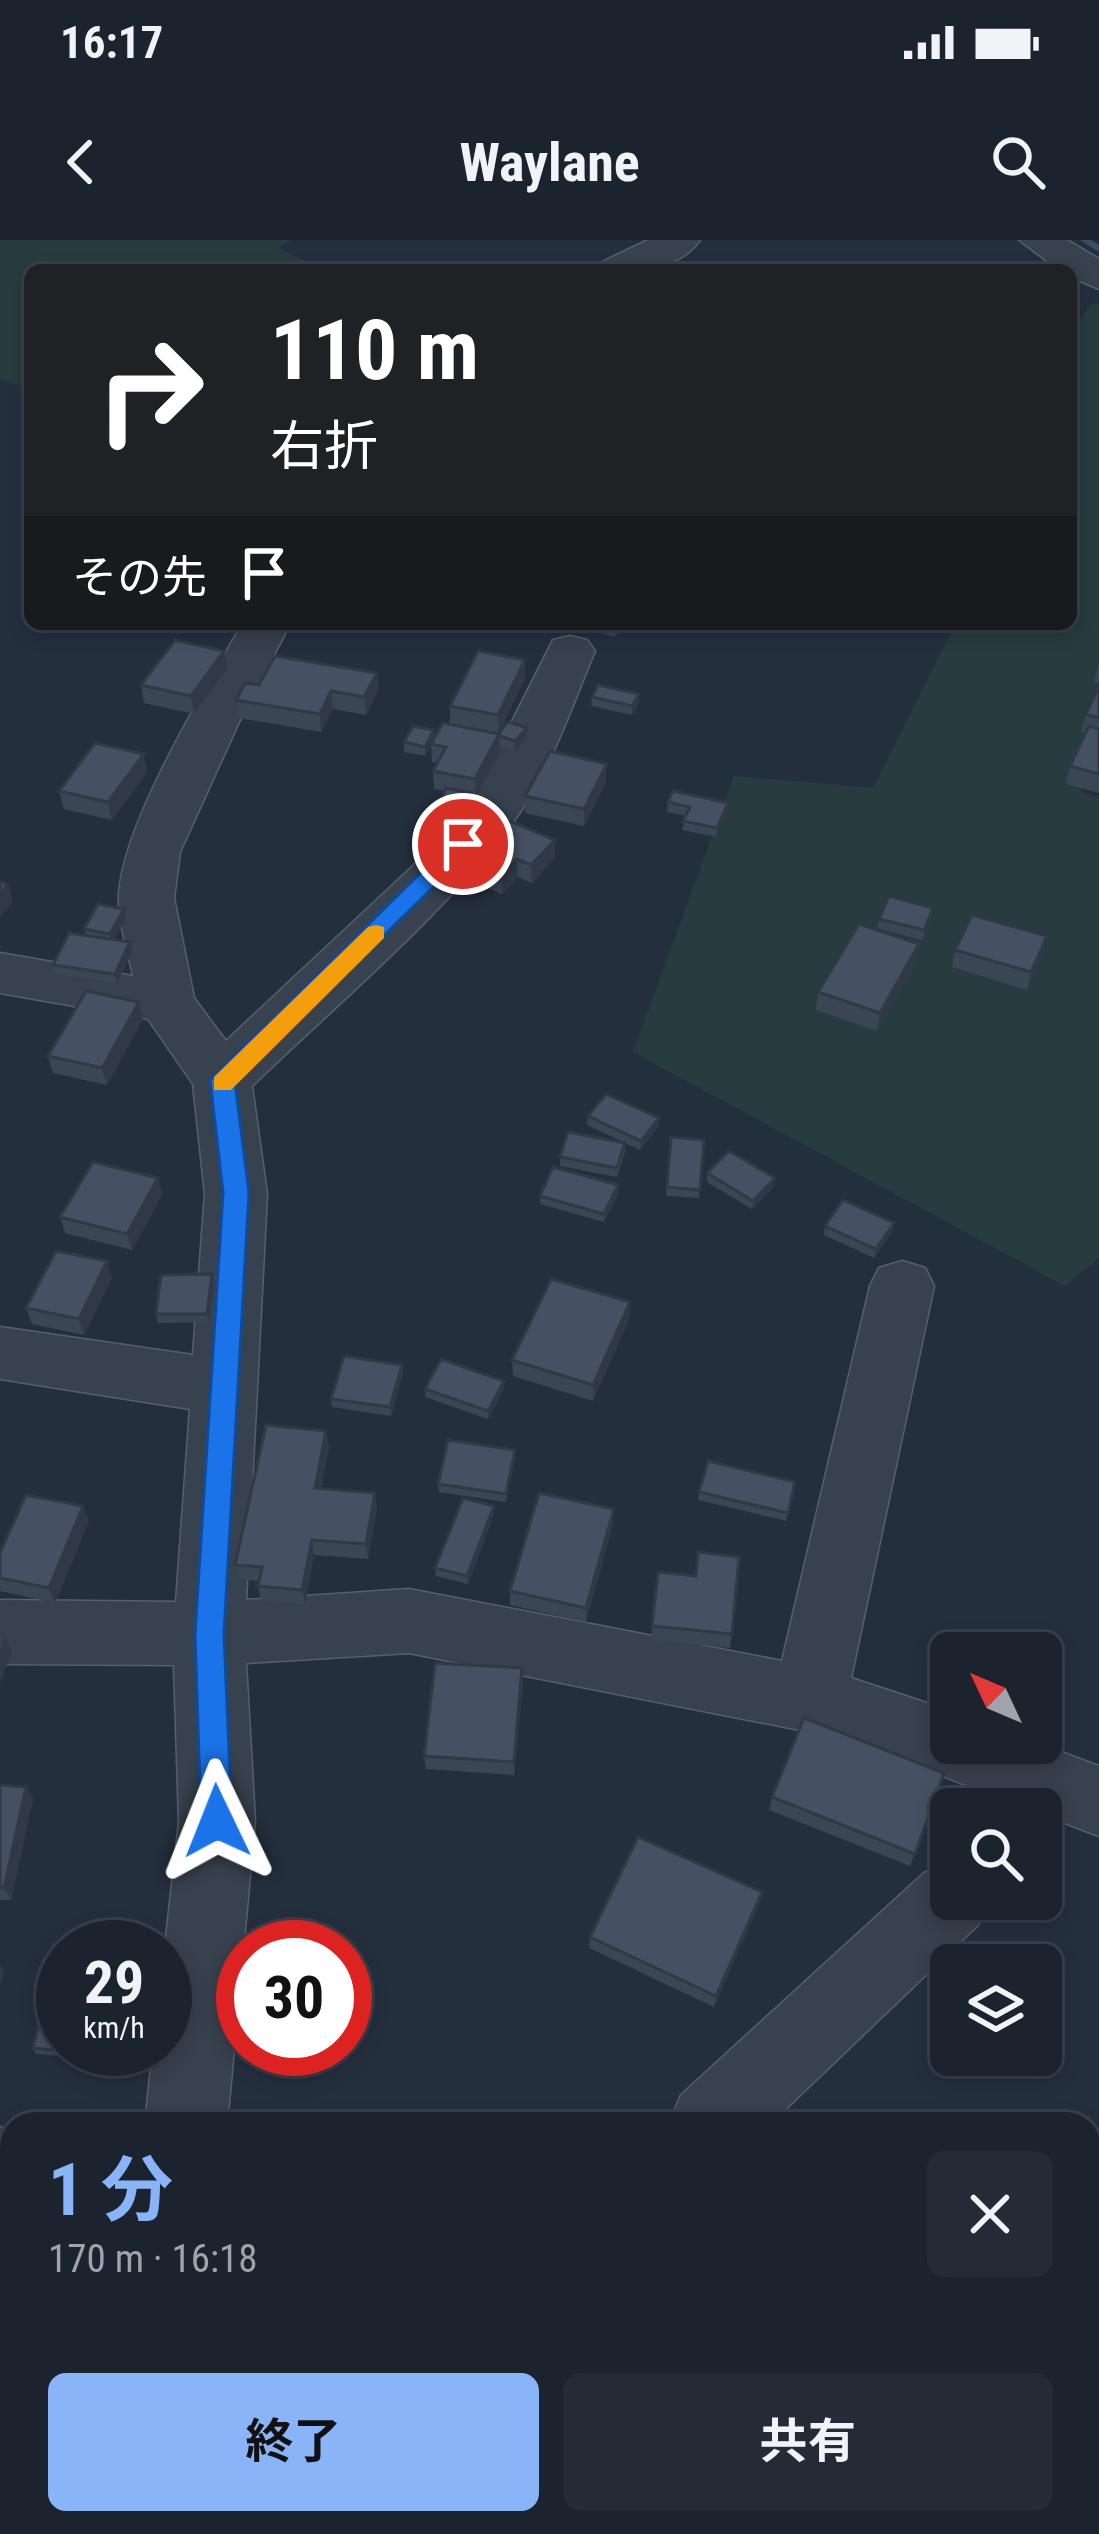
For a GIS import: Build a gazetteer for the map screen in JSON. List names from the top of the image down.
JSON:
{
  "north": "top left",
  "page": {
    "status": "16:17",
    "header": "Waylane",
    "turn": ["110 m", "右折"],
    "then": "その先",
    "speed": "29 km/h",
    "limit": "30",
    "heading": ["1 分", "170 m · 16:18"],
    "buttons": ["終了", "共有"]
  }
}
